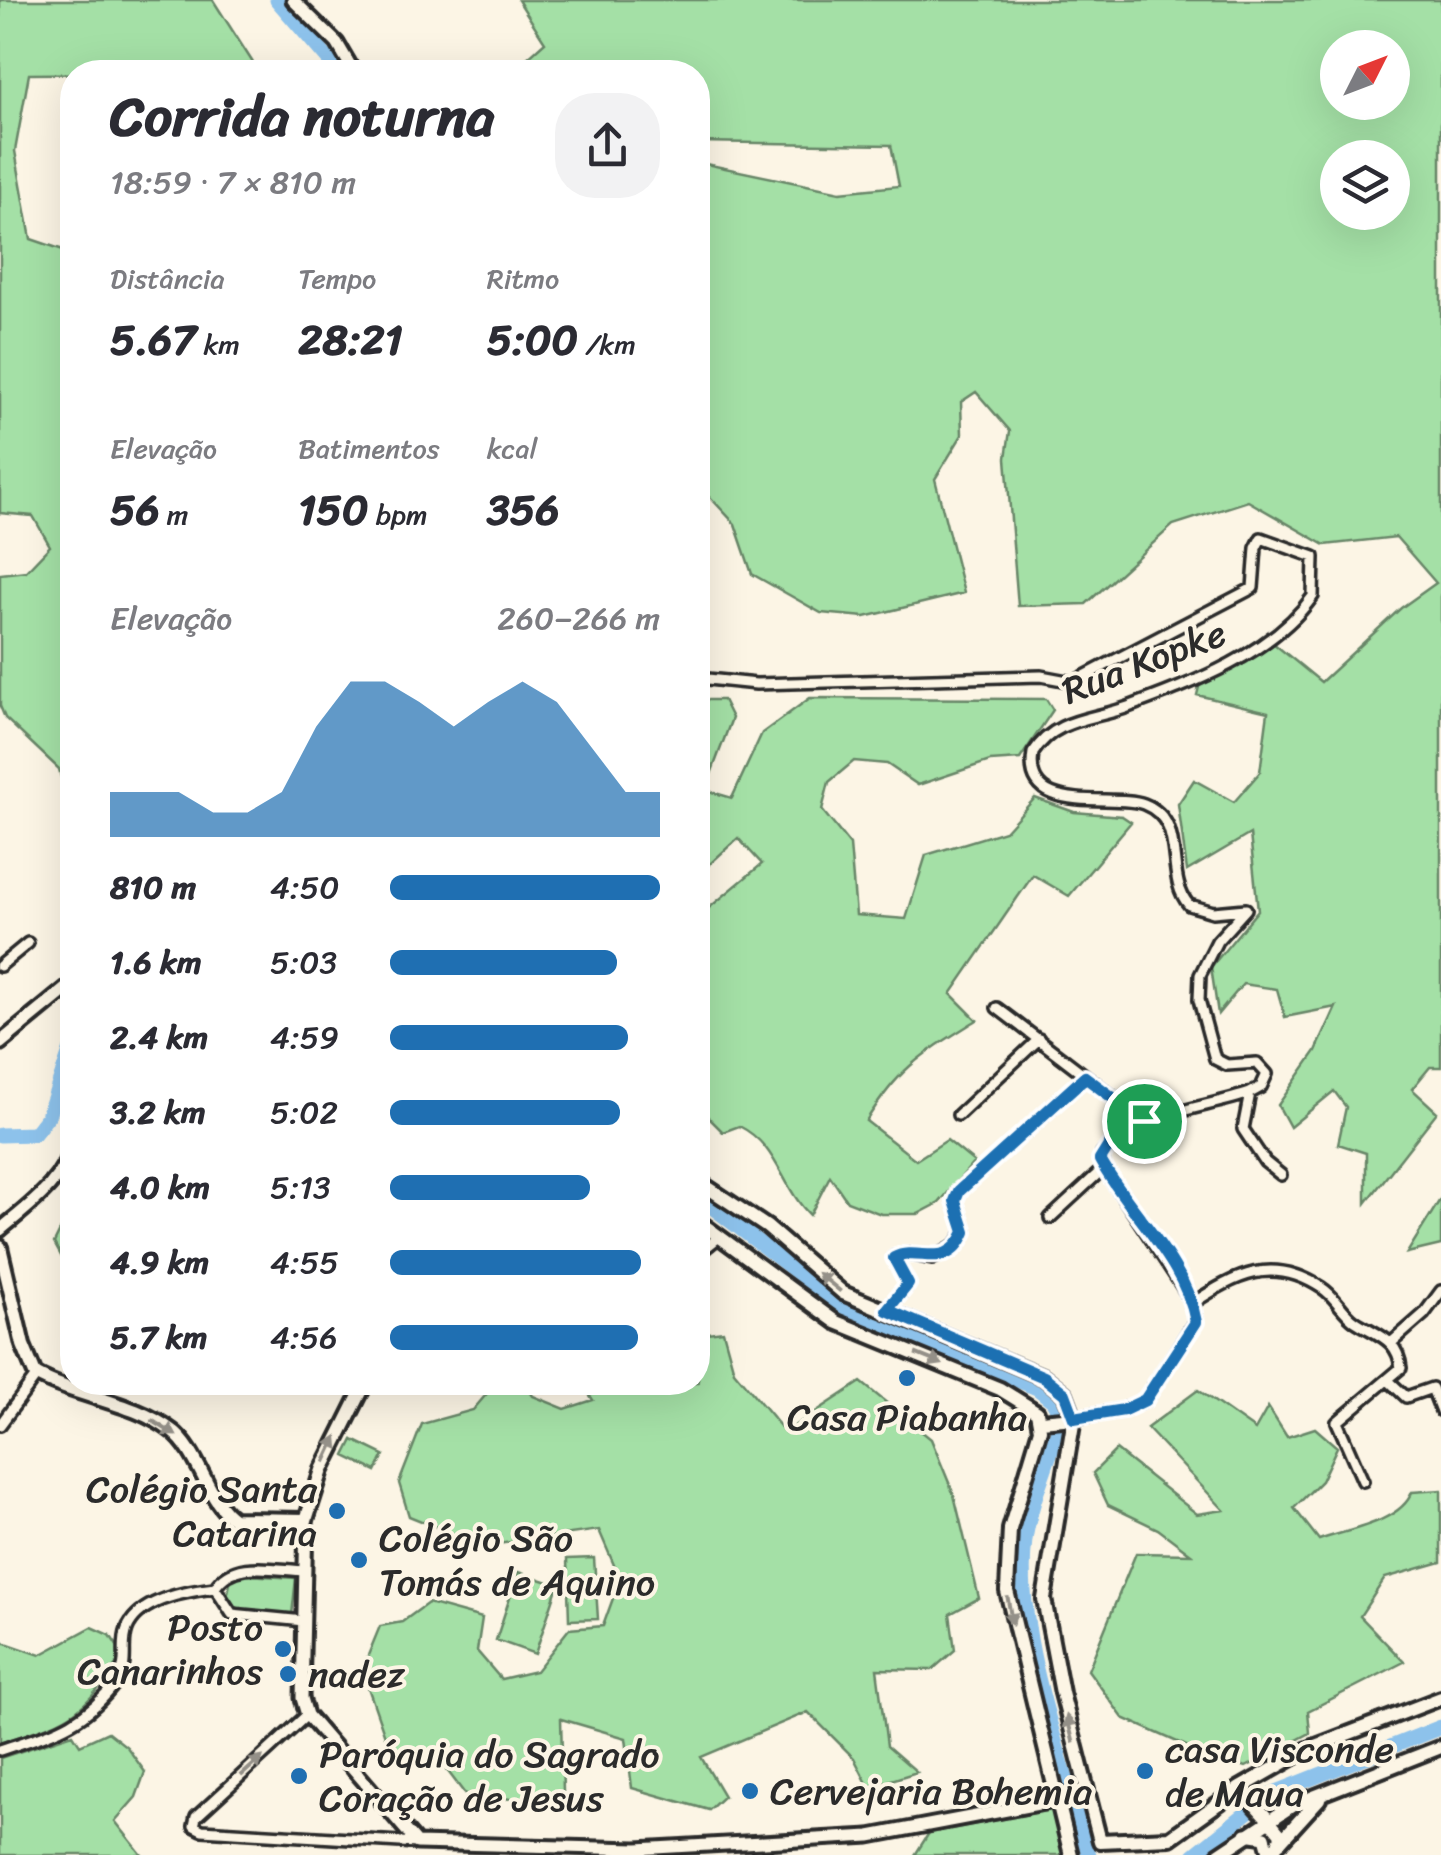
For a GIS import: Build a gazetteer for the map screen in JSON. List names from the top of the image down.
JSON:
{
  "streets": {
    "street": ["Rua Kopke"]
  },
  "places": [
    "Casa Piabanha",
    "Colégio Santa Catarina",
    "Colégio São Tomás de Aquino",
    "Posto Canarinhos",
    "nadez",
    "casa Visconde de Maua",
    "Paróquia do Sagrado Coração de Jesus",
    "Cervejaria Bohemia"
  ],
  "north": "top right",
  "page": {
    "heading": ["Corrida noturna", "18:59 · 7 × 810 m"],
    "stats": [
      ["Distância", "5.67 km"],
      ["Tempo", "28:21"],
      ["Ritmo", "5:00 /km"],
      ["Elevação", "56 m"],
      ["Batimentos", "150 bpm"],
      ["kcal", "356"]
    ],
    "chart": ["Elevação", "260–266 m"],
    "list": [
      {
        "name": "810 m",
        "note": "4:50"
      },
      {
        "name": "1.6 km",
        "note": "5:03"
      },
      {
        "name": "2.4 km",
        "note": "4:59"
      },
      {
        "name": "3.2 km",
        "note": "5:02"
      },
      {
        "name": "4.0 km",
        "note": "5:13"
      },
      {
        "name": "4.9 km",
        "note": "4:55"
      },
      {
        "name": "5.7 km",
        "note": "4:56"
      }
    ]
  }
}
